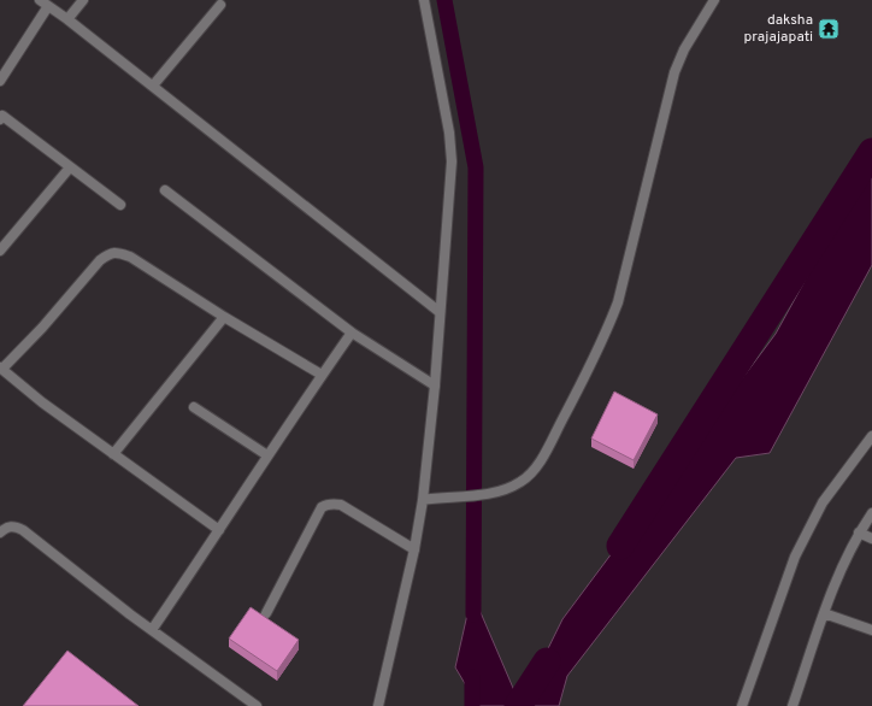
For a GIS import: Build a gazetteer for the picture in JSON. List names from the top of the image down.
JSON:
{
  "places": {
    "temple": ["daksha prajajapati"]
  }
}
